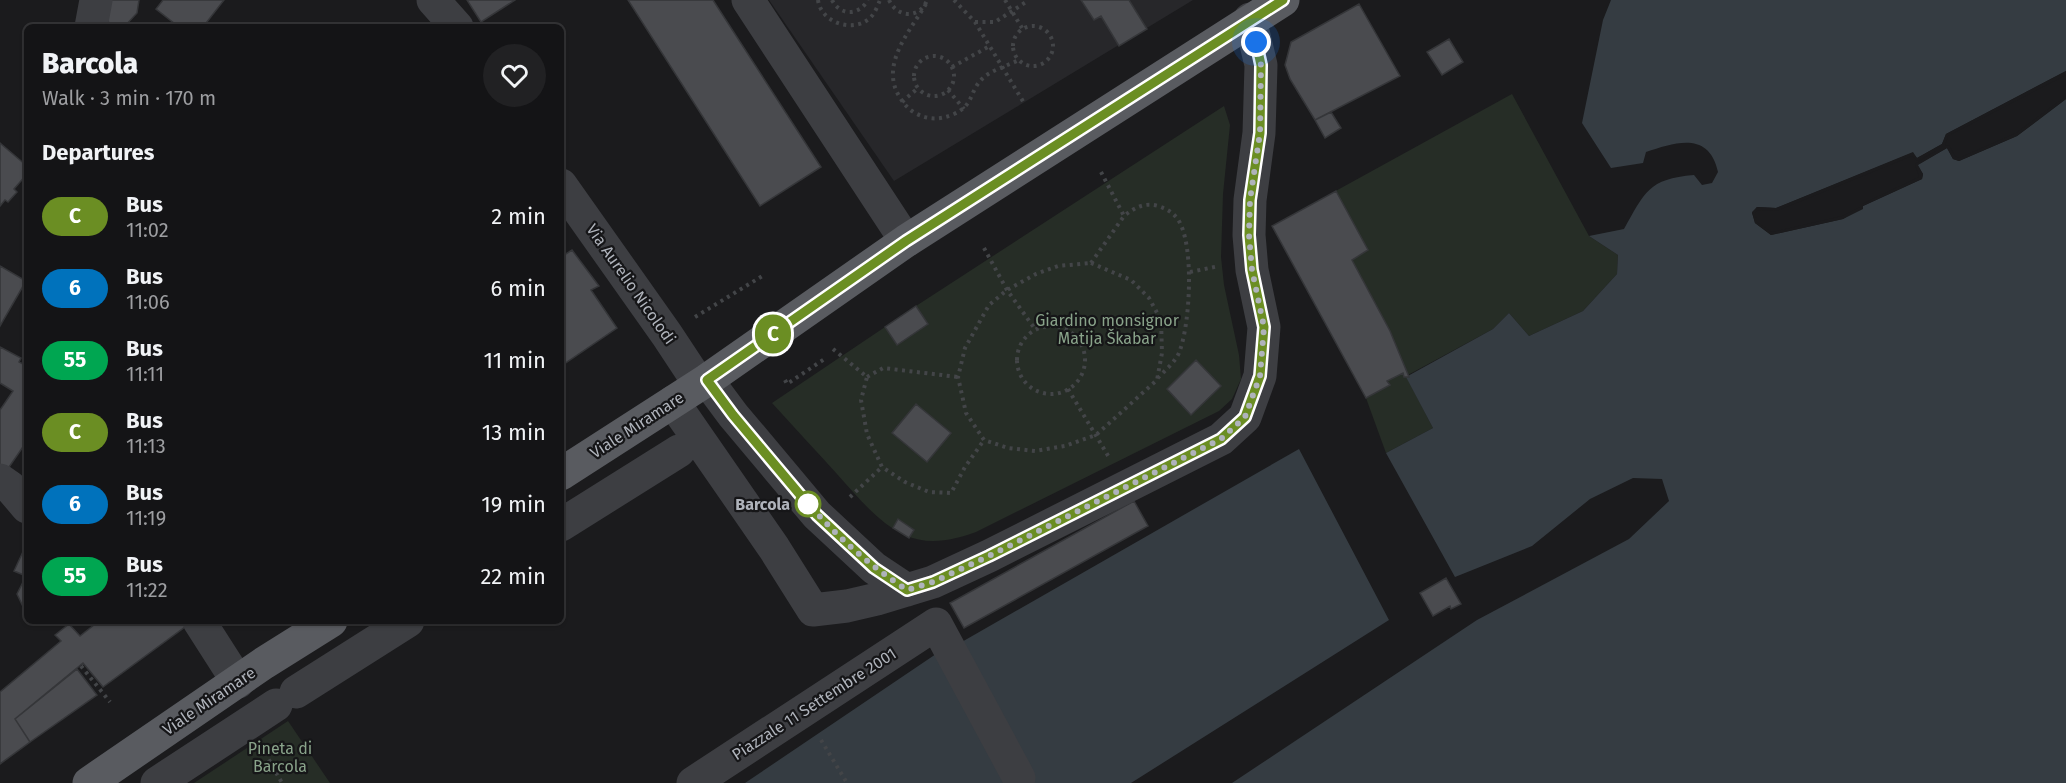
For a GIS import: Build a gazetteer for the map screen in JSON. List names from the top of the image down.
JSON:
{
  "streets": {
    "main road": ["Viale Miramare"],
    "street": ["Via Aurelio Nicolodi", "Piazzale 11 Settembre 2001"]
  },
  "crossings": [
    ["Via Aurelio Nicolodi", "Viale Miramare"]
  ],
  "parks": ["Giardino monsignor Matija Škabar", "Pineta di Barcola"],
  "places": ["Barcola"],
  "lines": ["bus line C"],
  "page": {
    "on_map": "C",
    "heading": [
      ["Barcola", "Walk · 3 min · 170 m"],
      "Departures"
    ],
    "list": [
      {
        "mark": "C",
        "name": "Bus",
        "note": "11:02",
        "value": "2 min"
      },
      {
        "mark": "6",
        "name": "Bus",
        "note": "11:06",
        "value": "6 min"
      },
      {
        "mark": "55",
        "name": "Bus",
        "note": "11:11",
        "value": "11 min"
      },
      {
        "mark": "C",
        "name": "Bus",
        "note": "11:13",
        "value": "13 min"
      },
      {
        "mark": "6",
        "name": "Bus",
        "note": "11:19",
        "value": "19 min"
      },
      {
        "mark": "55",
        "name": "Bus",
        "note": "11:22",
        "value": "22 min"
      }
    ]
  }
}
